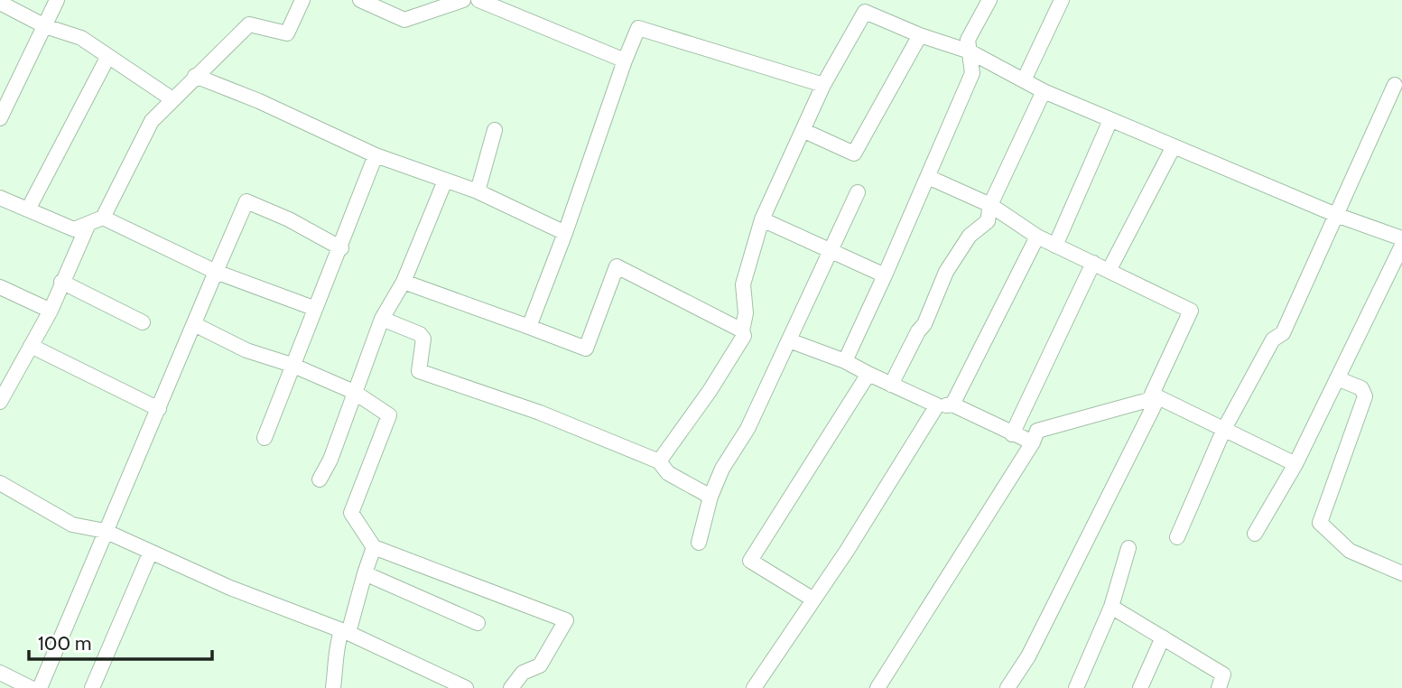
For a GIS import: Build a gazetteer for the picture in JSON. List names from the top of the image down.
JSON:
{
  "scale_bar": "100 m"
}
